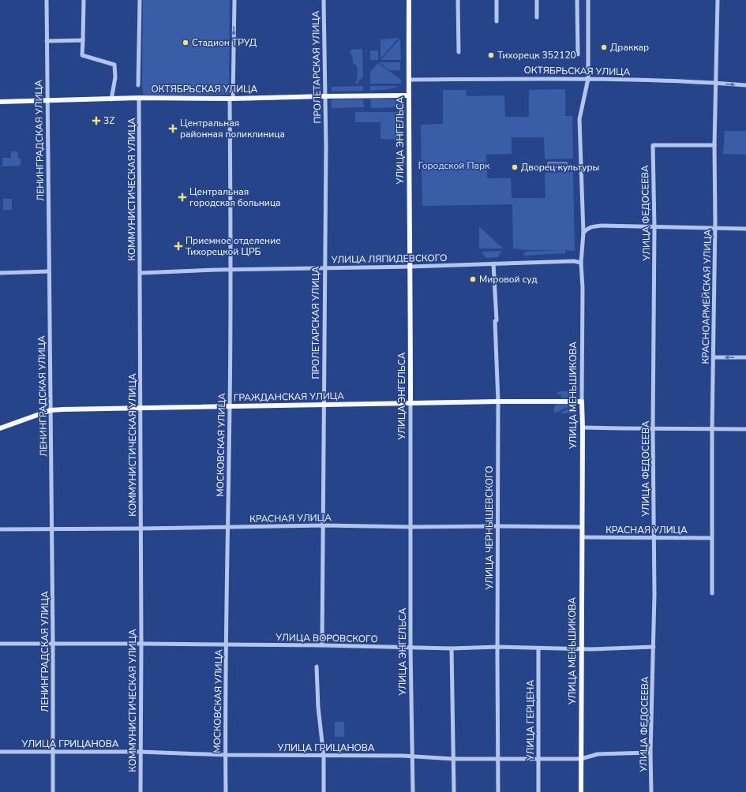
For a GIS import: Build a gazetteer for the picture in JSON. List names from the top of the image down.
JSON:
{
  "streets": {
    "main road": [
      "ОКТЯБРЬСКАЯ УЛИЦА",
      "УЛИЦА ЭНГЕЛЬСА",
      "УЛИЦА МЕНЬШИКОВА",
      "ГРАЖДАНСКАЯ УЛИЦА"
    ],
    "street": [
      "ПРОЛЕТАРСКАЯ УЛИЦА",
      "ЛЕНИНГРАДСКАЯ УЛИЦА",
      "КОММУНИСТИЧЕСКАЯ УЛИЦА",
      "УЛИЦА ФЕДОСЕЕВА",
      "УЛИЦА ЛЯПИДЕВСКОГО",
      "КРАСНОАРМЕЙСКАЯ УЛИЦА",
      "МОСКОВСКАЯ УЛИЦА",
      "КРАСНАЯ УЛИЦА",
      "УЛИЦА ЧЕРНЫШЕВСКОГО",
      "УЛИЦА ВОРОВСКОГО",
      "УЛИЦА ГЕРЦЕНА",
      "УЛИЦА ГРИЦАНОВА"
    ]
  },
  "crossings": [
    ["ПРОЛЕТАРСКАЯ УЛИЦА", "ОКТЯБРЬСКАЯ УЛИЦА"],
    ["ПРОЛЕТАРСКАЯ УЛИЦА", "УЛИЦА ЛЯПИДЕВСКОГО"],
    ["ПРОЛЕТАРСКАЯ УЛИЦА", "ГРАЖДАНСКАЯ УЛИЦА"],
    ["ПРОЛЕТАРСКАЯ УЛИЦА", "КРАСНАЯ УЛИЦА"],
    ["ПРОЛЕТАРСКАЯ УЛИЦА", "УЛИЦА ВОРОВСКОГО"],
    ["ОКТЯБРЬСКАЯ УЛИЦА", "ЛЕНИНГРАДСКАЯ УЛИЦА"],
    ["ОКТЯБРЬСКАЯ УЛИЦА", "УЛИЦА ЭНГЕЛЬСА"],
    ["ОКТЯБРЬСКАЯ УЛИЦА", "КОММУНИСТИЧЕСКАЯ УЛИЦА"],
    ["ОКТЯБРЬСКАЯ УЛИЦА", "КРАСНОАРМЕЙСКАЯ УЛИЦА"],
    ["ОКТЯБРЬСКАЯ УЛИЦА", "УЛИЦА МЕНЬШИКОВА"],
    ["ОКТЯБРЬСКАЯ УЛИЦА", "МОСКОВСКАЯ УЛИЦА"],
    ["ЛЕНИНГРАДСКАЯ УЛИЦА", "ГРАЖДАНСКАЯ УЛИЦА"],
    ["ЛЕНИНГРАДСКАЯ УЛИЦА", "КРАСНАЯ УЛИЦА"],
    ["ЛЕНИНГРАДСКАЯ УЛИЦА", "УЛИЦА ВОРОВСКОГО"],
    ["ЛЕНИНГРАДСКАЯ УЛИЦА", "УЛИЦА ГРИЦАНОВА"],
    ["УЛИЦА ЭНГЕЛЬСА", "УЛИЦА ЛЯПИДЕВСКОГО"],
    ["УЛИЦА ЭНГЕЛЬСА", "ГРАЖДАНСКАЯ УЛИЦА"],
    ["УЛИЦА ЭНГЕЛЬСА", "КРАСНАЯ УЛИЦА"],
    ["УЛИЦА ЭНГЕЛЬСА", "УЛИЦА ВОРОВСКОГО"],
    ["УЛИЦА ЭНГЕЛЬСА", "УЛИЦА ГРИЦАНОВА"],
    ["КОММУНИСТИЧЕСКАЯ УЛИЦА", "УЛИЦА ЛЯПИДЕВСКОГО"],
    ["КОММУНИСТИЧЕСКАЯ УЛИЦА", "ГРАЖДАНСКАЯ УЛИЦА"],
    ["КОММУНИСТИЧЕСКАЯ УЛИЦА", "КРАСНАЯ УЛИЦА"],
    ["КОММУНИСТИЧЕСКАЯ УЛИЦА", "УЛИЦА ВОРОВСКОГО"],
    ["КОММУНИСТИЧЕСКАЯ УЛИЦА", "УЛИЦА ГРИЦАНОВА"],
    ["УЛИЦА ФЕДОСЕЕВА", "КРАСНОАРМЕЙСКАЯ УЛИЦА"],
    ["УЛИЦА ФЕДОСЕЕВА", "КРАСНАЯ УЛИЦА"],
    ["УЛИЦА ФЕДОСЕЕВА", "УЛИЦА ВОРОВСКОГО"],
    ["УЛИЦА ФЕДОСЕЕВА", "УЛИЦА ГРИЦАНОВА"],
    ["УЛИЦА ЛЯПИДЕВСКОГО", "УЛИЦА МЕНЬШИКОВА"],
    ["УЛИЦА ЛЯПИДЕВСКОГО", "МОСКОВСКАЯ УЛИЦА"],
    ["УЛИЦА ЛЯПИДЕВСКОГО", "УЛИЦА ЧЕРНЫШЕВСКОГО"],
    ["КРАСНОАРМЕЙСКАЯ УЛИЦА", "КРАСНАЯ УЛИЦА"],
    ["УЛИЦА МЕНЬШИКОВА", "ГРАЖДАНСКАЯ УЛИЦА"],
    ["УЛИЦА МЕНЬШИКОВА", "КРАСНАЯ УЛИЦА"],
    ["УЛИЦА МЕНЬШИКОВА", "УЛИЦА ВОРОВСКОГО"],
    ["УЛИЦА МЕНЬШИКОВА", "УЛИЦА ГРИЦАНОВА"],
    ["ГРАЖДАНСКАЯ УЛИЦА", "МОСКОВСКАЯ УЛИЦА"],
    ["ГРАЖДАНСКАЯ УЛИЦА", "УЛИЦА ЧЕРНЫШЕВСКОГО"],
    ["МОСКОВСКАЯ УЛИЦА", "КРАСНАЯ УЛИЦА"],
    ["МОСКОВСКАЯ УЛИЦА", "УЛИЦА ВОРОВСКОГО"],
    ["МОСКОВСКАЯ УЛИЦА", "УЛИЦА ГРИЦАНОВА"],
    ["КРАСНАЯ УЛИЦА", "УЛИЦА ЧЕРНЫШЕВСКОГО"],
    ["УЛИЦА ЧЕРНЫШЕВСКОГО", "УЛИЦА ВОРОВСКОГО"],
    ["УЛИЦА ЧЕРНЫШЕВСКОГО", "УЛИЦА ГРИЦАНОВА"],
    ["УЛИЦА ВОРОВСКОГО", "УЛИЦА ГЕРЦЕНА"],
    ["УЛИЦА ГЕРЦЕНА", "УЛИЦА ГРИЦАНОВА"]
  ],
  "parks": ["Городской Парк"],
  "places": {
    "other": [
      "Стадион ТРУД",
      "Драккар",
      "Тихорецк 352120",
      "Дворец культуры",
      "Мировой суд"
    ],
    "health": [
      "3Z",
      "Центральная районная поликлиница",
      "Центральная городская больница",
      "Приемное отделение Тихорецкой ЦРБ"
    ]
  }
}
